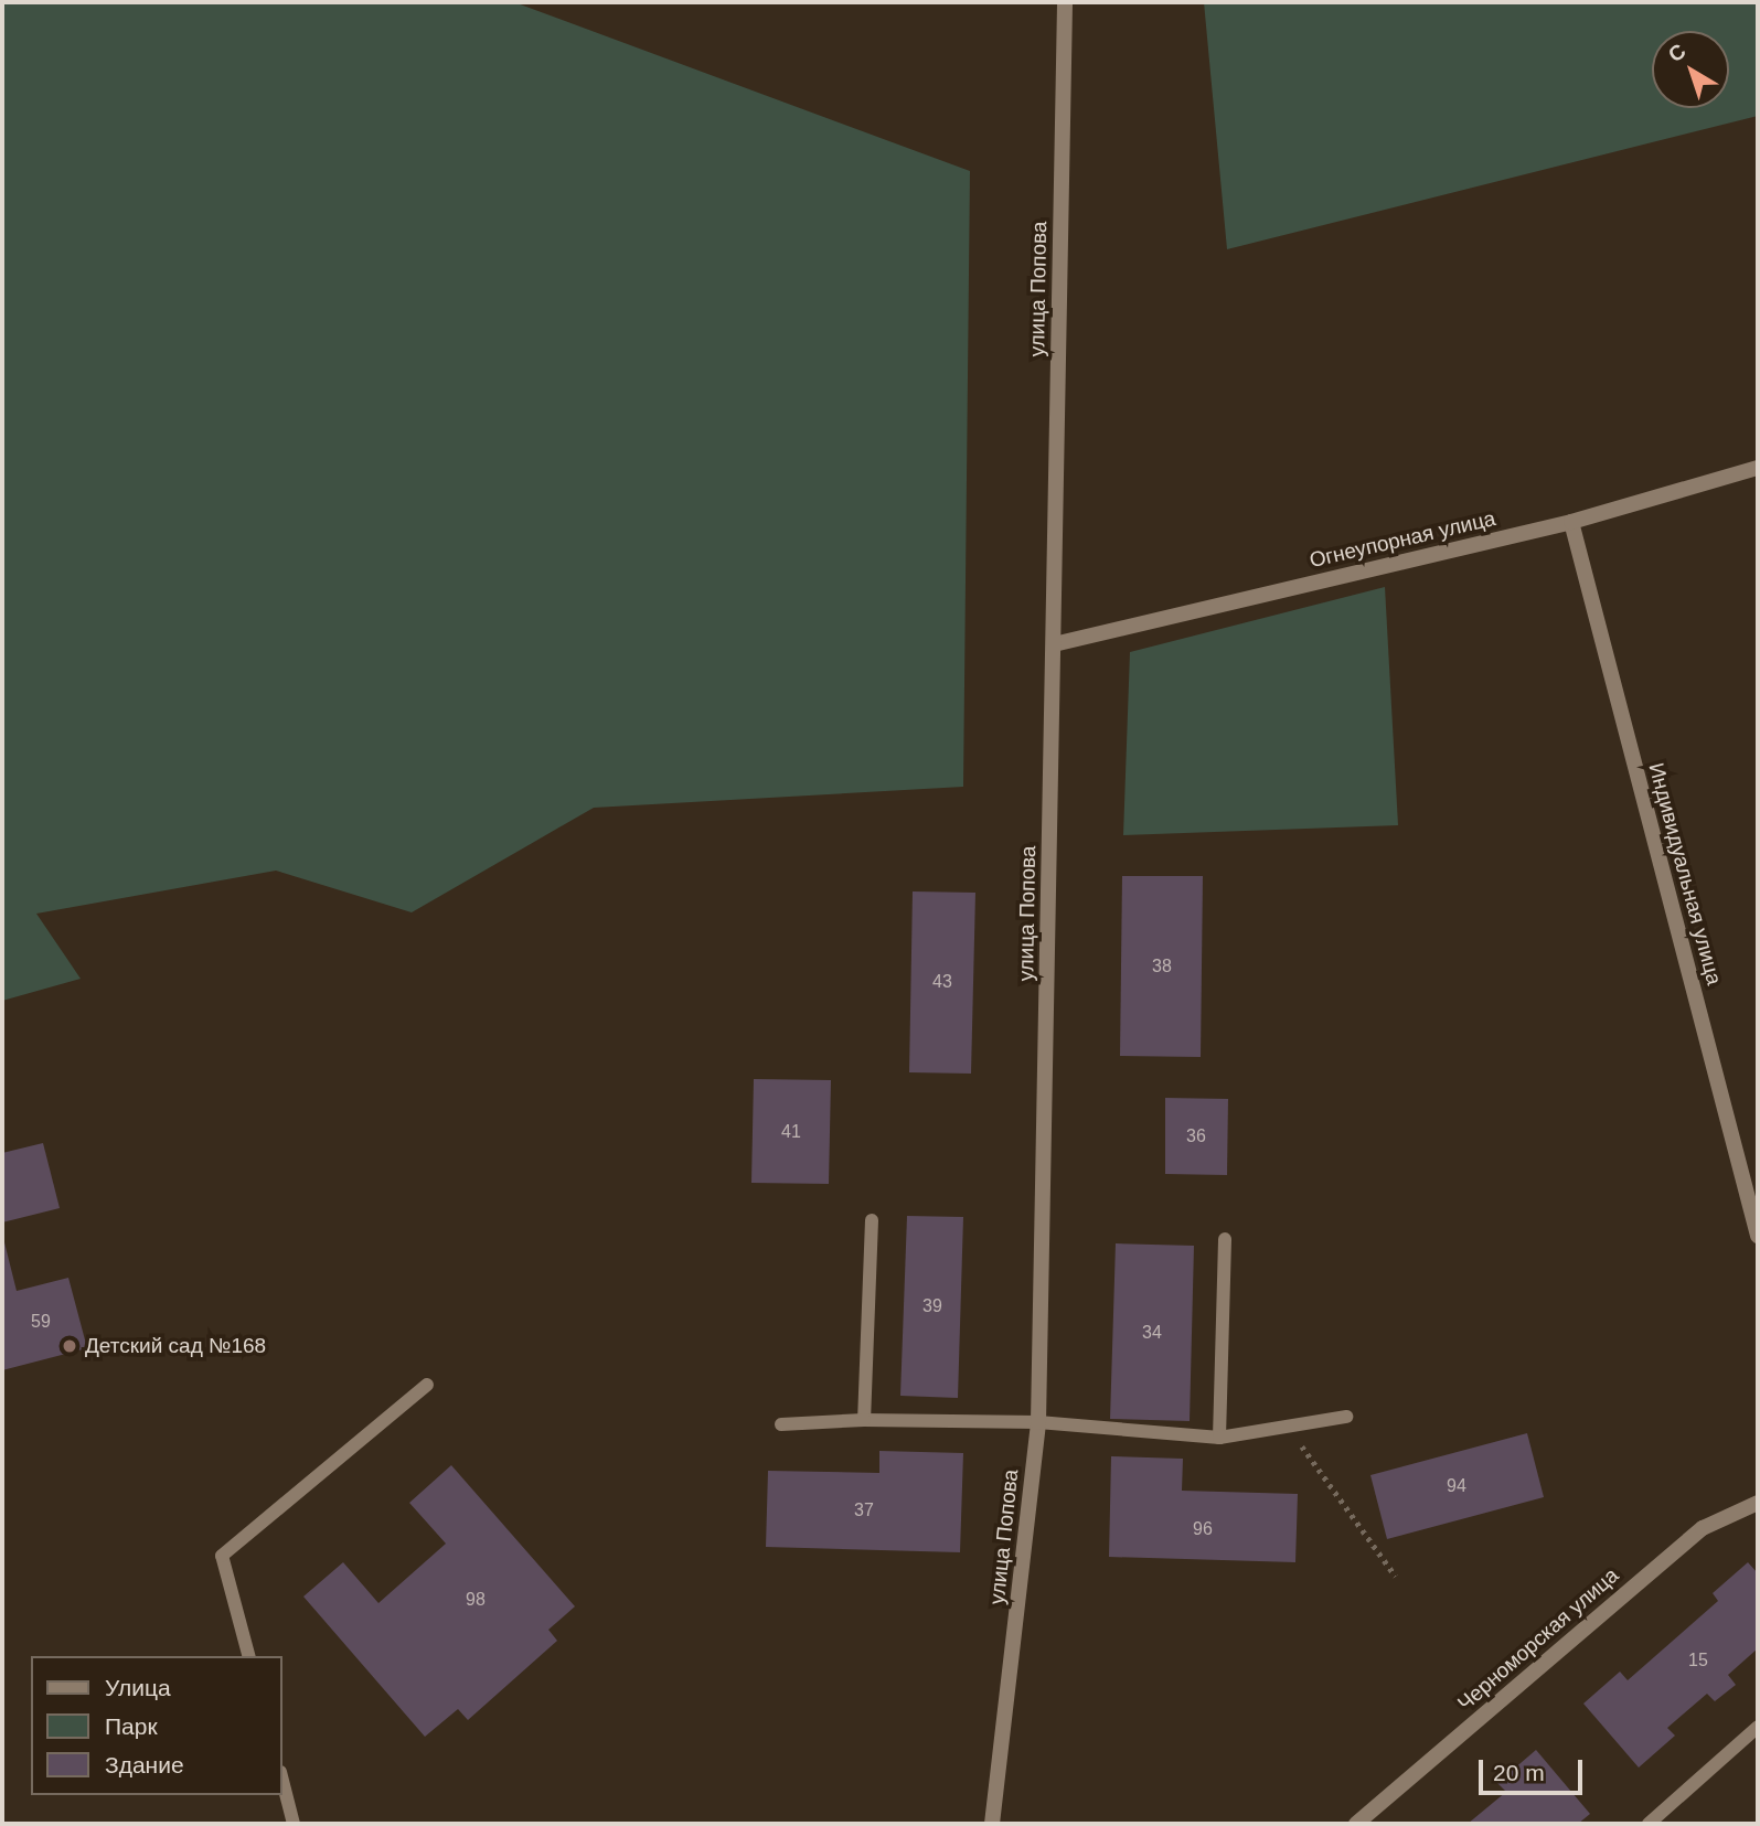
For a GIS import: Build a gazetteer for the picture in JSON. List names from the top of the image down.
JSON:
{
  "streets": {
    "street": [
      "улица Попова",
      "Огнеупорная улица",
      "Индивидуальная улица",
      "Черноморская улица"
    ]
  },
  "crossings": [
    ["улица Попова", "Огнеупорная улица"],
    ["Огнеупорная улица", "Индивидуальная улица"]
  ],
  "places": ["Детский сад №168"],
  "house_numbers": [
    "38",
    "43",
    "41",
    "36",
    "39",
    "59",
    "34",
    "94",
    "37",
    "96",
    "98",
    "15"
  ],
  "legend": ["Улица", "Парк", "Здание"],
  "scale_bar": "20 m",
  "north": "top left"
}
